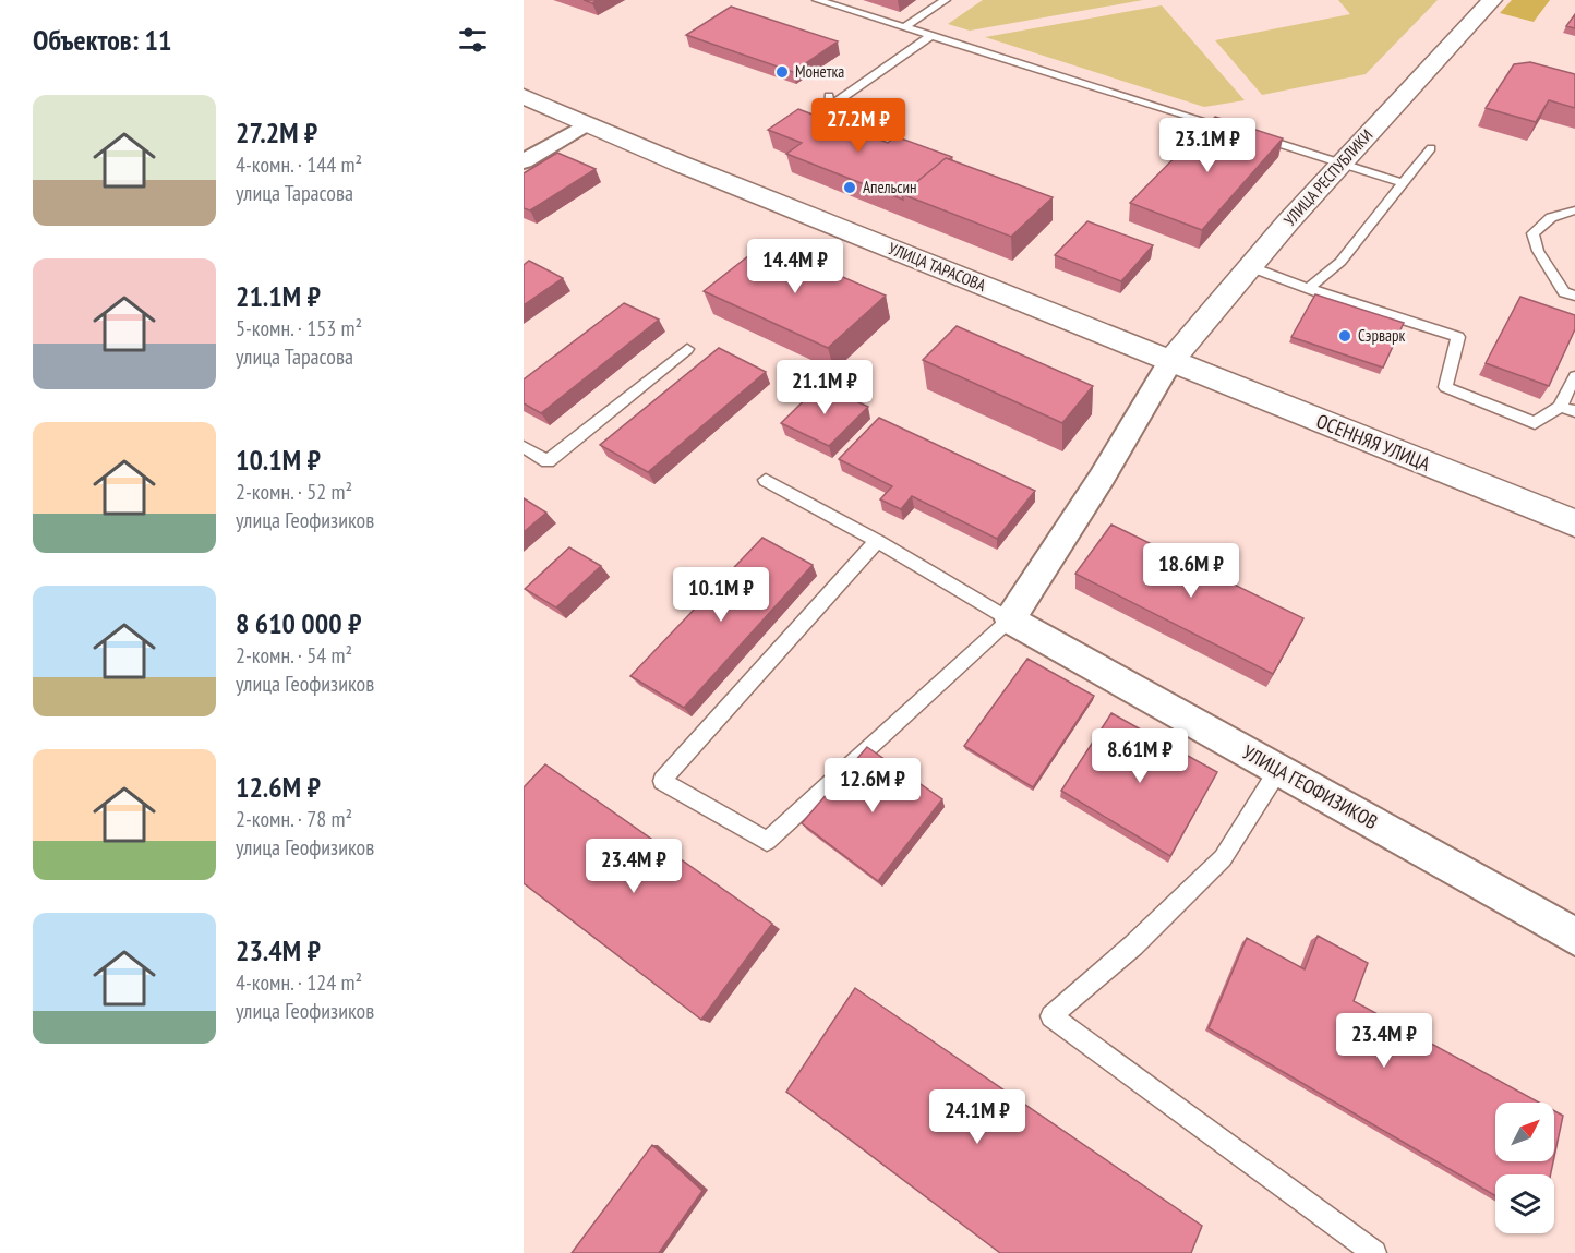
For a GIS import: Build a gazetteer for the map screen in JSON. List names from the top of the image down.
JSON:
{
  "streets": {
    "street": [
      "УЛИЦА РЕСПУБЛИКИ",
      "УЛИЦА ТАРАСОВА",
      "ОСЕННЯЯ УЛИЦА",
      "УЛИЦА ГЕОФИЗИКОВ"
    ]
  },
  "crossings": [
    ["УЛИЦА РЕСПУБЛИКИ", "УЛИЦА ТАРАСОВА"],
    ["УЛИЦА РЕСПУБЛИКИ", "ОСЕННЯЯ УЛИЦА"],
    ["УЛИЦА ТАРАСОВА", "ОСЕННЯЯ УЛИЦА"]
  ],
  "places": ["Монетка", "Апельсин", "Сэрварк"],
  "north": "top right",
  "page": {
    "heading": "Объектов: 11",
    "list": [
      {
        "name": "27.2M ₽",
        "note": "4-комн. · 144 m² · улица Тарасова"
      },
      {
        "name": "21.1M ₽",
        "note": "5-комн. · 153 m² · улица Тарасова"
      },
      {
        "name": "10.1M ₽",
        "note": "2-комн. · 52 m² · улица Геофизиков"
      },
      {
        "name": "8 610 000 ₽",
        "note": "2-комн. · 54 m² · улица Геофизиков"
      },
      {
        "name": "12.6M ₽",
        "note": "2-комн. · 78 m² · улица Геофизиков"
      },
      {
        "name": "23.4M ₽",
        "note": "4-комн. · 124 m² · улица Геофизиков"
      }
    ],
    "price": [
      "27.2M ₽",
      "23.1M ₽",
      "14.4M ₽",
      "21.1M ₽",
      "18.6M ₽",
      "10.1M ₽",
      "8.61M ₽",
      "12.6M ₽",
      "23.4M ₽",
      "23.4M ₽",
      "24.1M ₽"
    ]
  }
}
